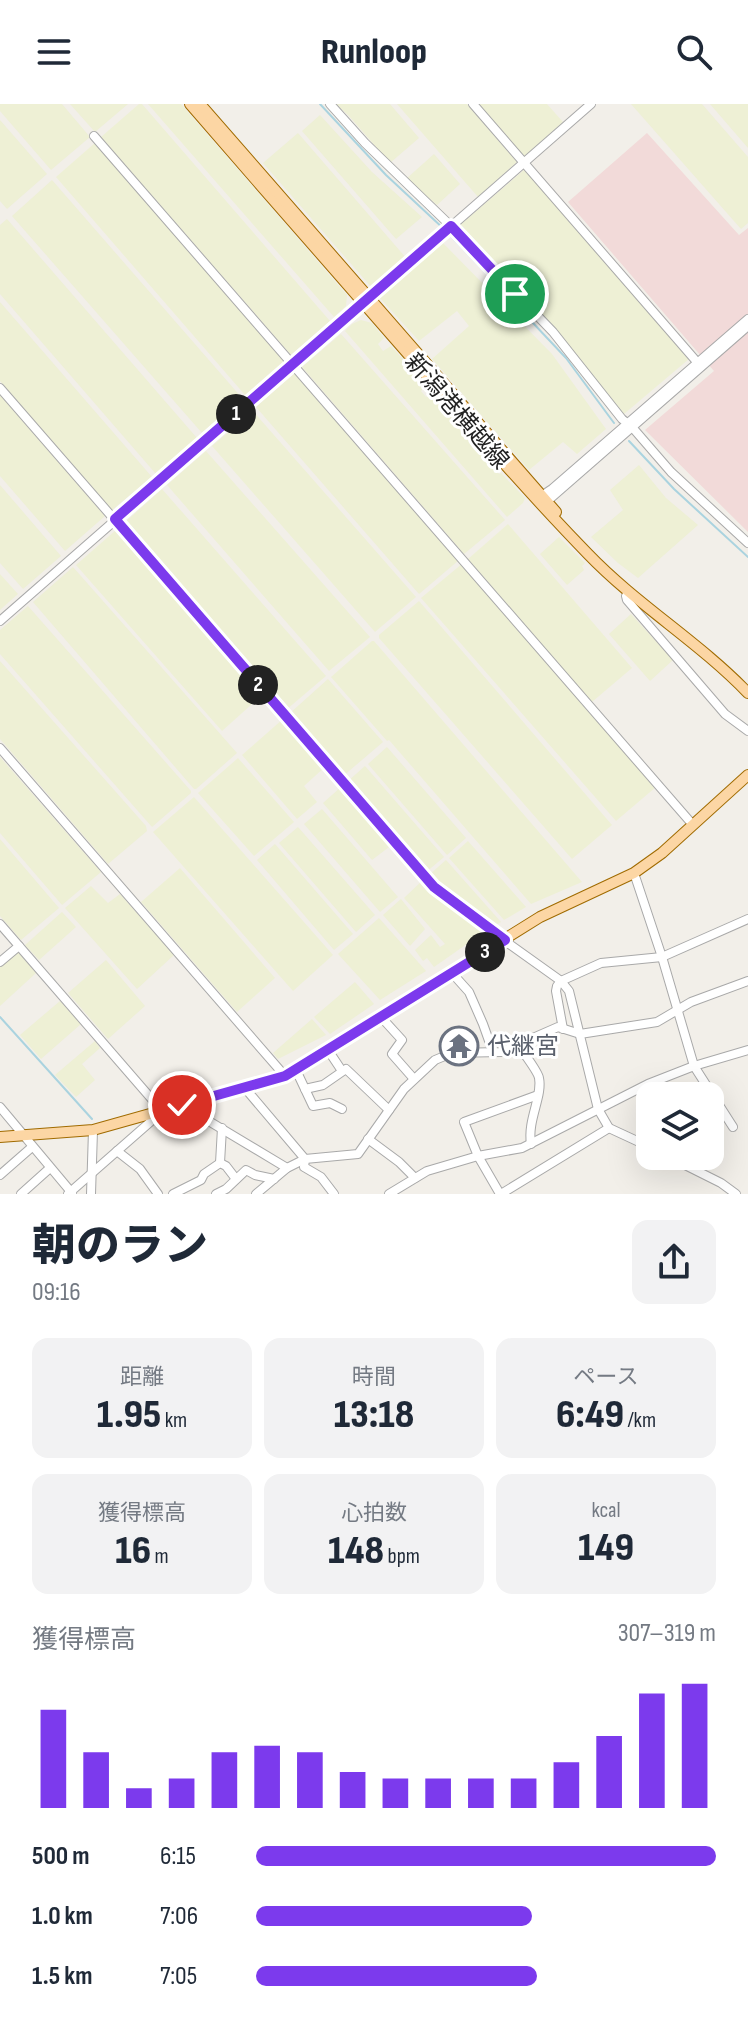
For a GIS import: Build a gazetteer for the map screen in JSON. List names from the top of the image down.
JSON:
{
  "streets": {
    "main road": ["新潟港横越線"]
  },
  "places": {
    "temple": ["代継宮"]
  },
  "page": {
    "header": "Runloop",
    "pins": ["1", "2", "3"],
    "heading": ["朝のラン", "09:16"],
    "stats": [
      ["距離", "1.95 km"],
      ["時間", "13:18"],
      ["ペース", "6:49 /km"],
      ["獲得標高", "16 m"],
      ["心拍数", "148 bpm"],
      ["kcal", "149"]
    ],
    "chart": ["獲得標高", "307–319 m"],
    "list": [
      {
        "name": "500 m",
        "note": "6:15"
      },
      {
        "name": "1.0 km",
        "note": "7:06"
      },
      {
        "name": "1.5 km",
        "note": "7:05"
      }
    ]
  }
}
